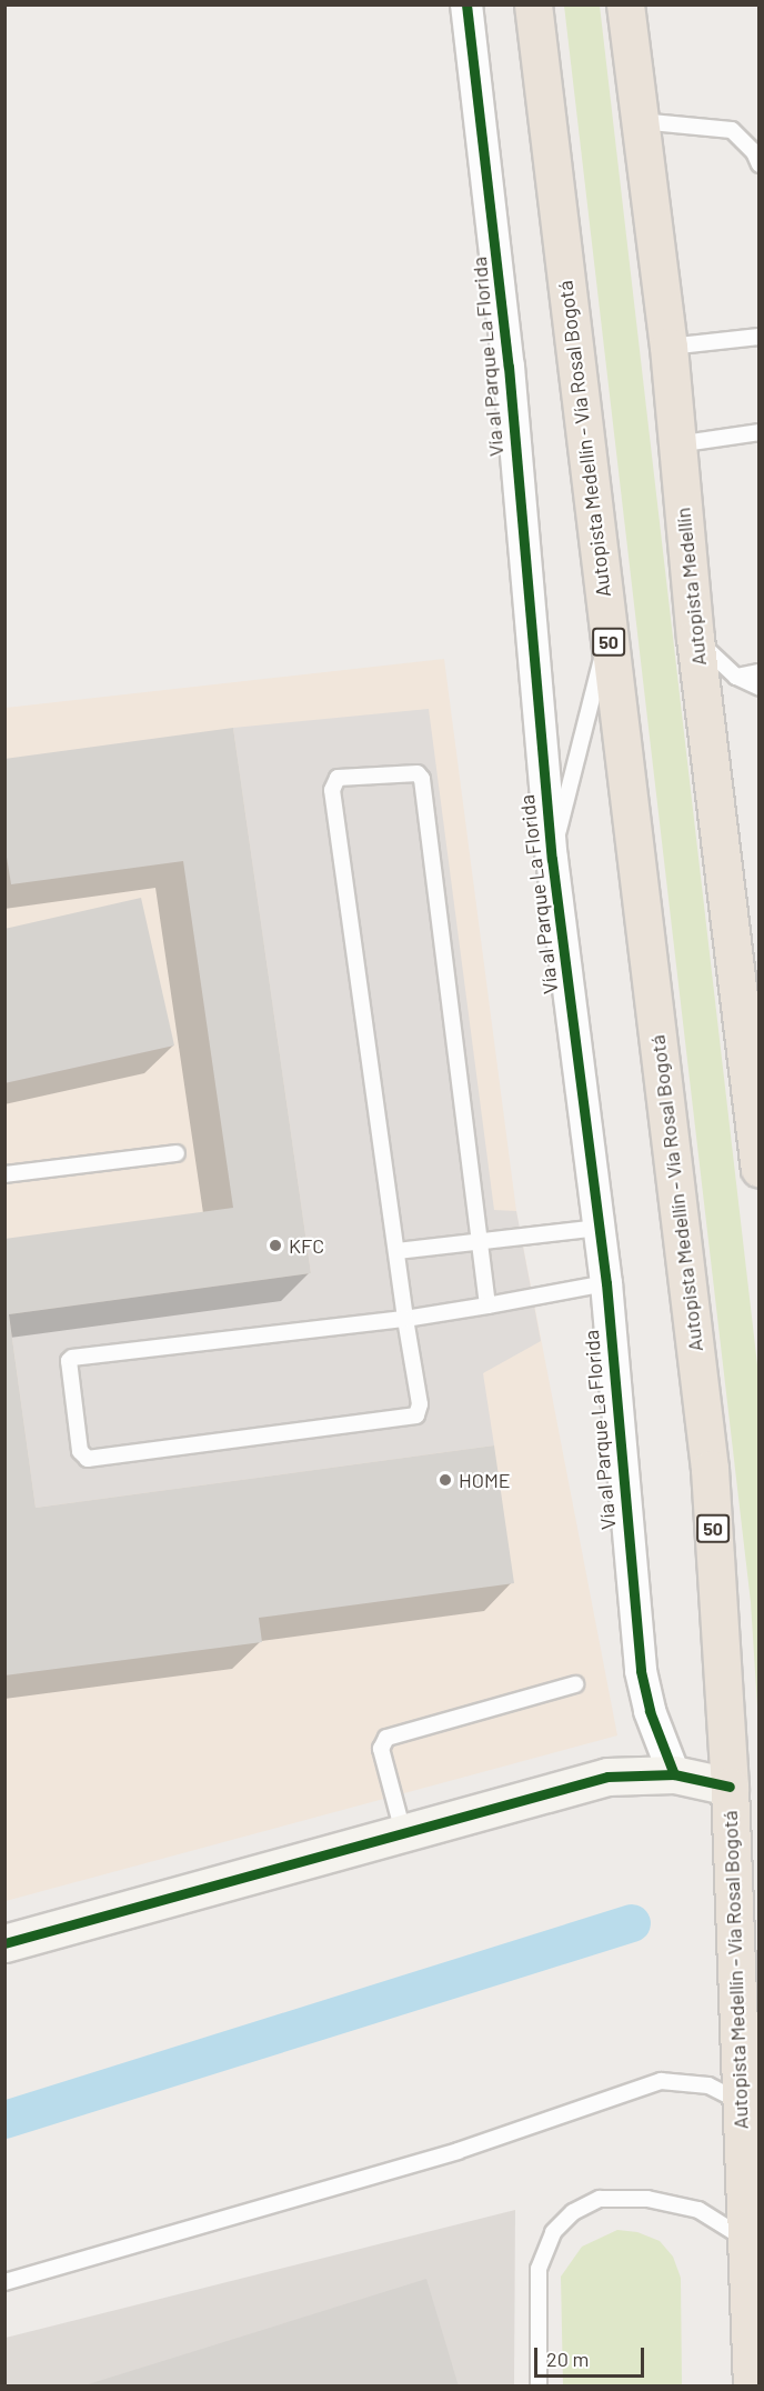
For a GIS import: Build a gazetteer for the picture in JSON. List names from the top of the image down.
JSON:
{
  "streets": {
    "highway": ["Autopista Medellín - Vía Rosal Bogotá", "Autopista Medellín", "50"],
    "street": ["Vía al Parque La Florida"]
  },
  "places": ["KFC", "HOME"],
  "scale_bar": "20 m"
}
